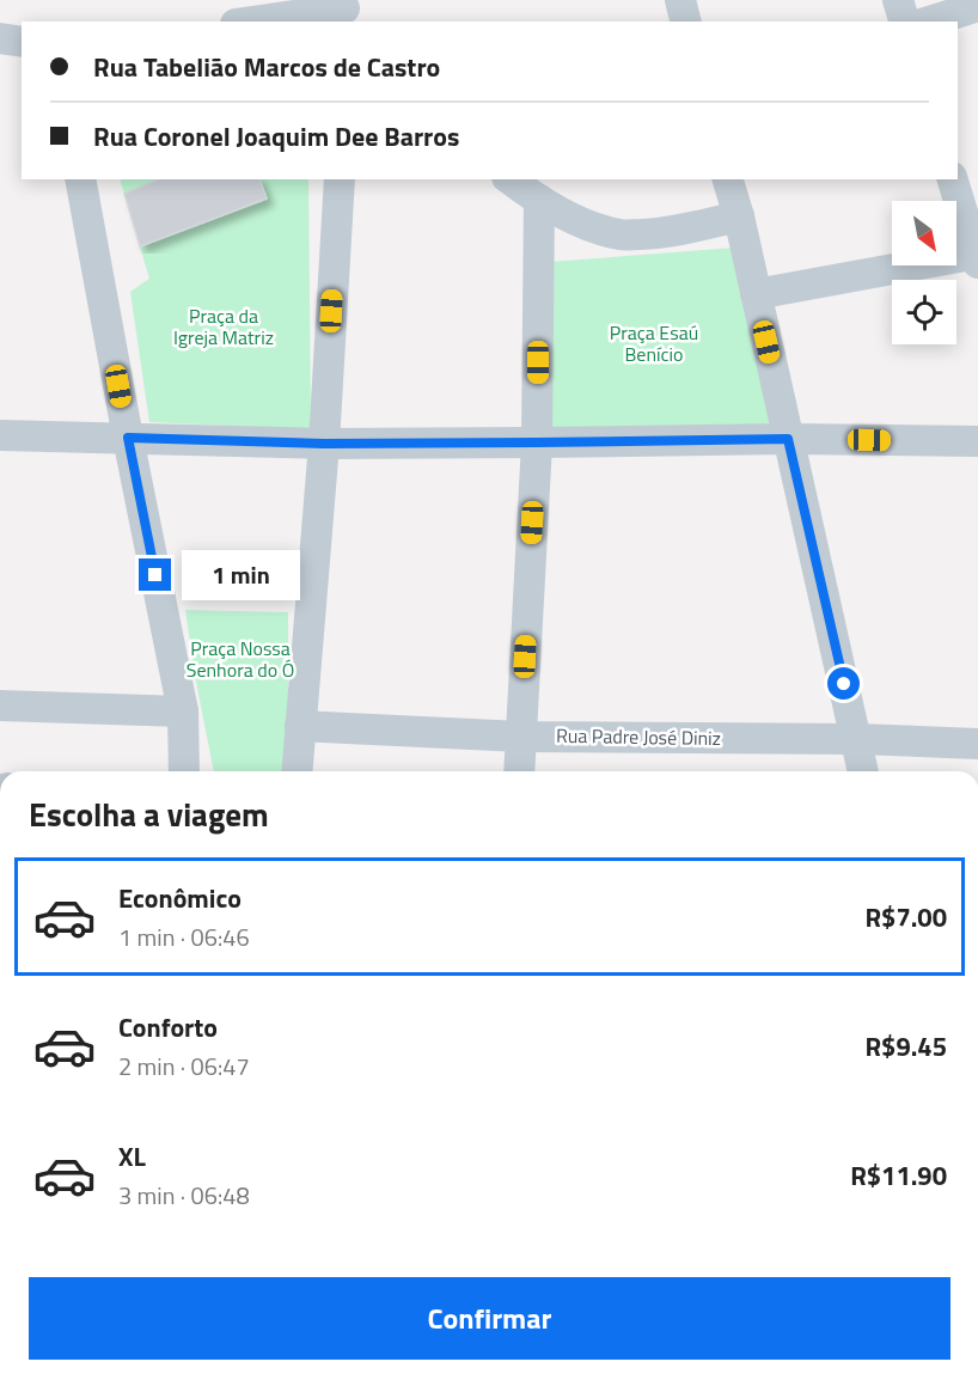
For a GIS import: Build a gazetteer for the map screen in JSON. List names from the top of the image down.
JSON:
{
  "streets": {
    "street": ["Rua Padre José Diniz"]
  },
  "parks": ["Praça da Igreja Matriz", "Praça Esaú Benício", "Praça Nossa Senhora do Ó"],
  "north": "bottom right",
  "page": {
    "banner": ["Rua Tabelião Marcos de Castro", "Rua Coronel Joaquim Dee Barros"],
    "bubble": "1 min",
    "heading": "Escolha a viagem",
    "list": [
      {
        "name": "Econômico",
        "note": "1 min · 06:46",
        "value": "R$7.00"
      },
      {
        "name": "Conforto",
        "note": "2 min · 06:47",
        "value": "R$9.45"
      },
      {
        "name": "XL",
        "note": "3 min · 06:48",
        "value": "R$11.90"
      }
    ],
    "buttons": "Confirmar"
  }
}
